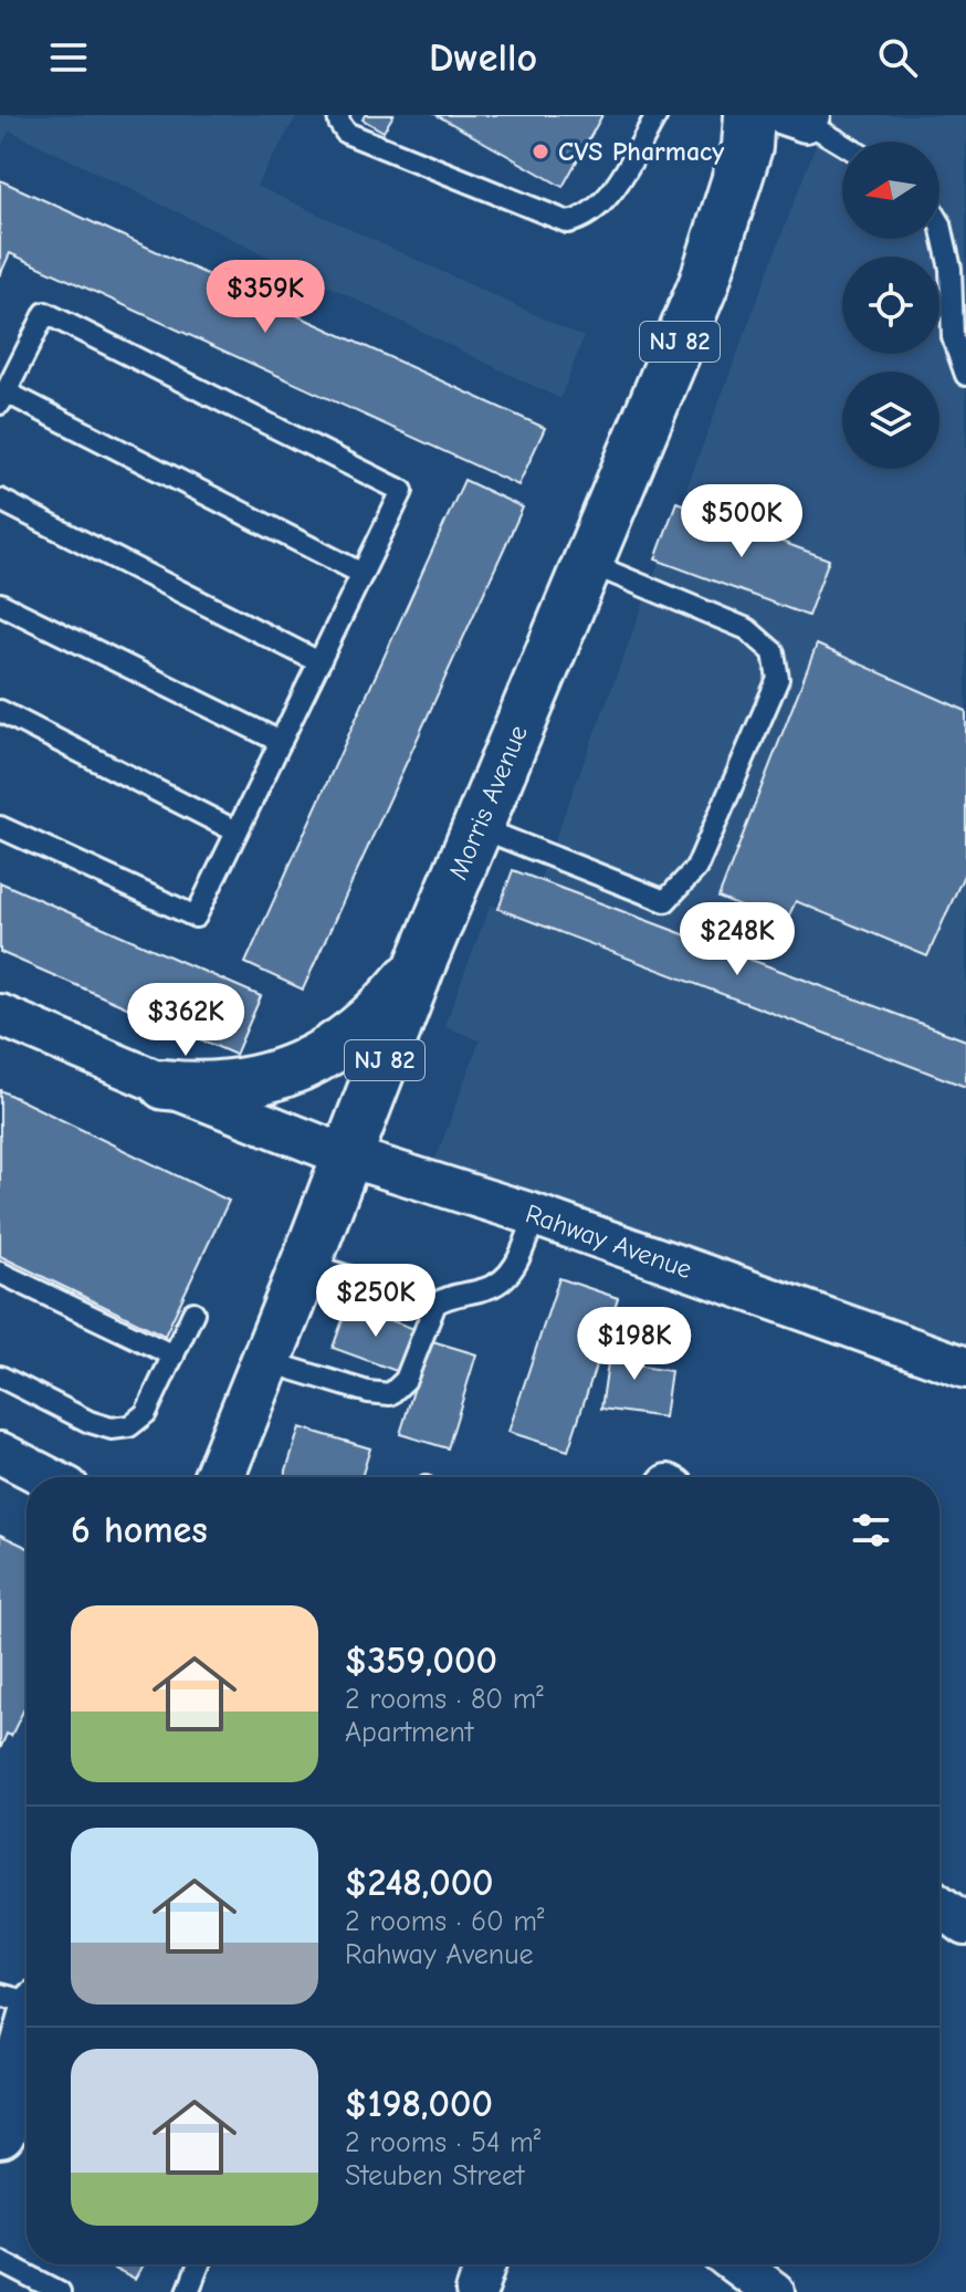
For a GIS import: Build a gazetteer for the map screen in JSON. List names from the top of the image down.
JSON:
{
  "streets": {
    "main road": ["NJ 82", "Morris Avenue"],
    "street": ["Rahway Avenue"]
  },
  "crossings": [
    ["Morris Avenue", "Rahway Avenue"]
  ],
  "places": ["CVS Pharmacy"],
  "north": "left",
  "page": {
    "header": "Dwello",
    "price": [
      "$359K",
      "$500K",
      "$248K",
      "$362K",
      "$250K",
      "$198K"
    ],
    "heading": "6 homes",
    "list": [
      {
        "name": "$359,000",
        "note": "2 rooms · 80 m² · Apartment"
      },
      {
        "name": "$248,000",
        "note": "2 rooms · 60 m² · Rahway Avenue"
      },
      {
        "name": "$198,000",
        "note": "2 rooms · 54 m² · Steuben Street"
      }
    ]
  }
}
